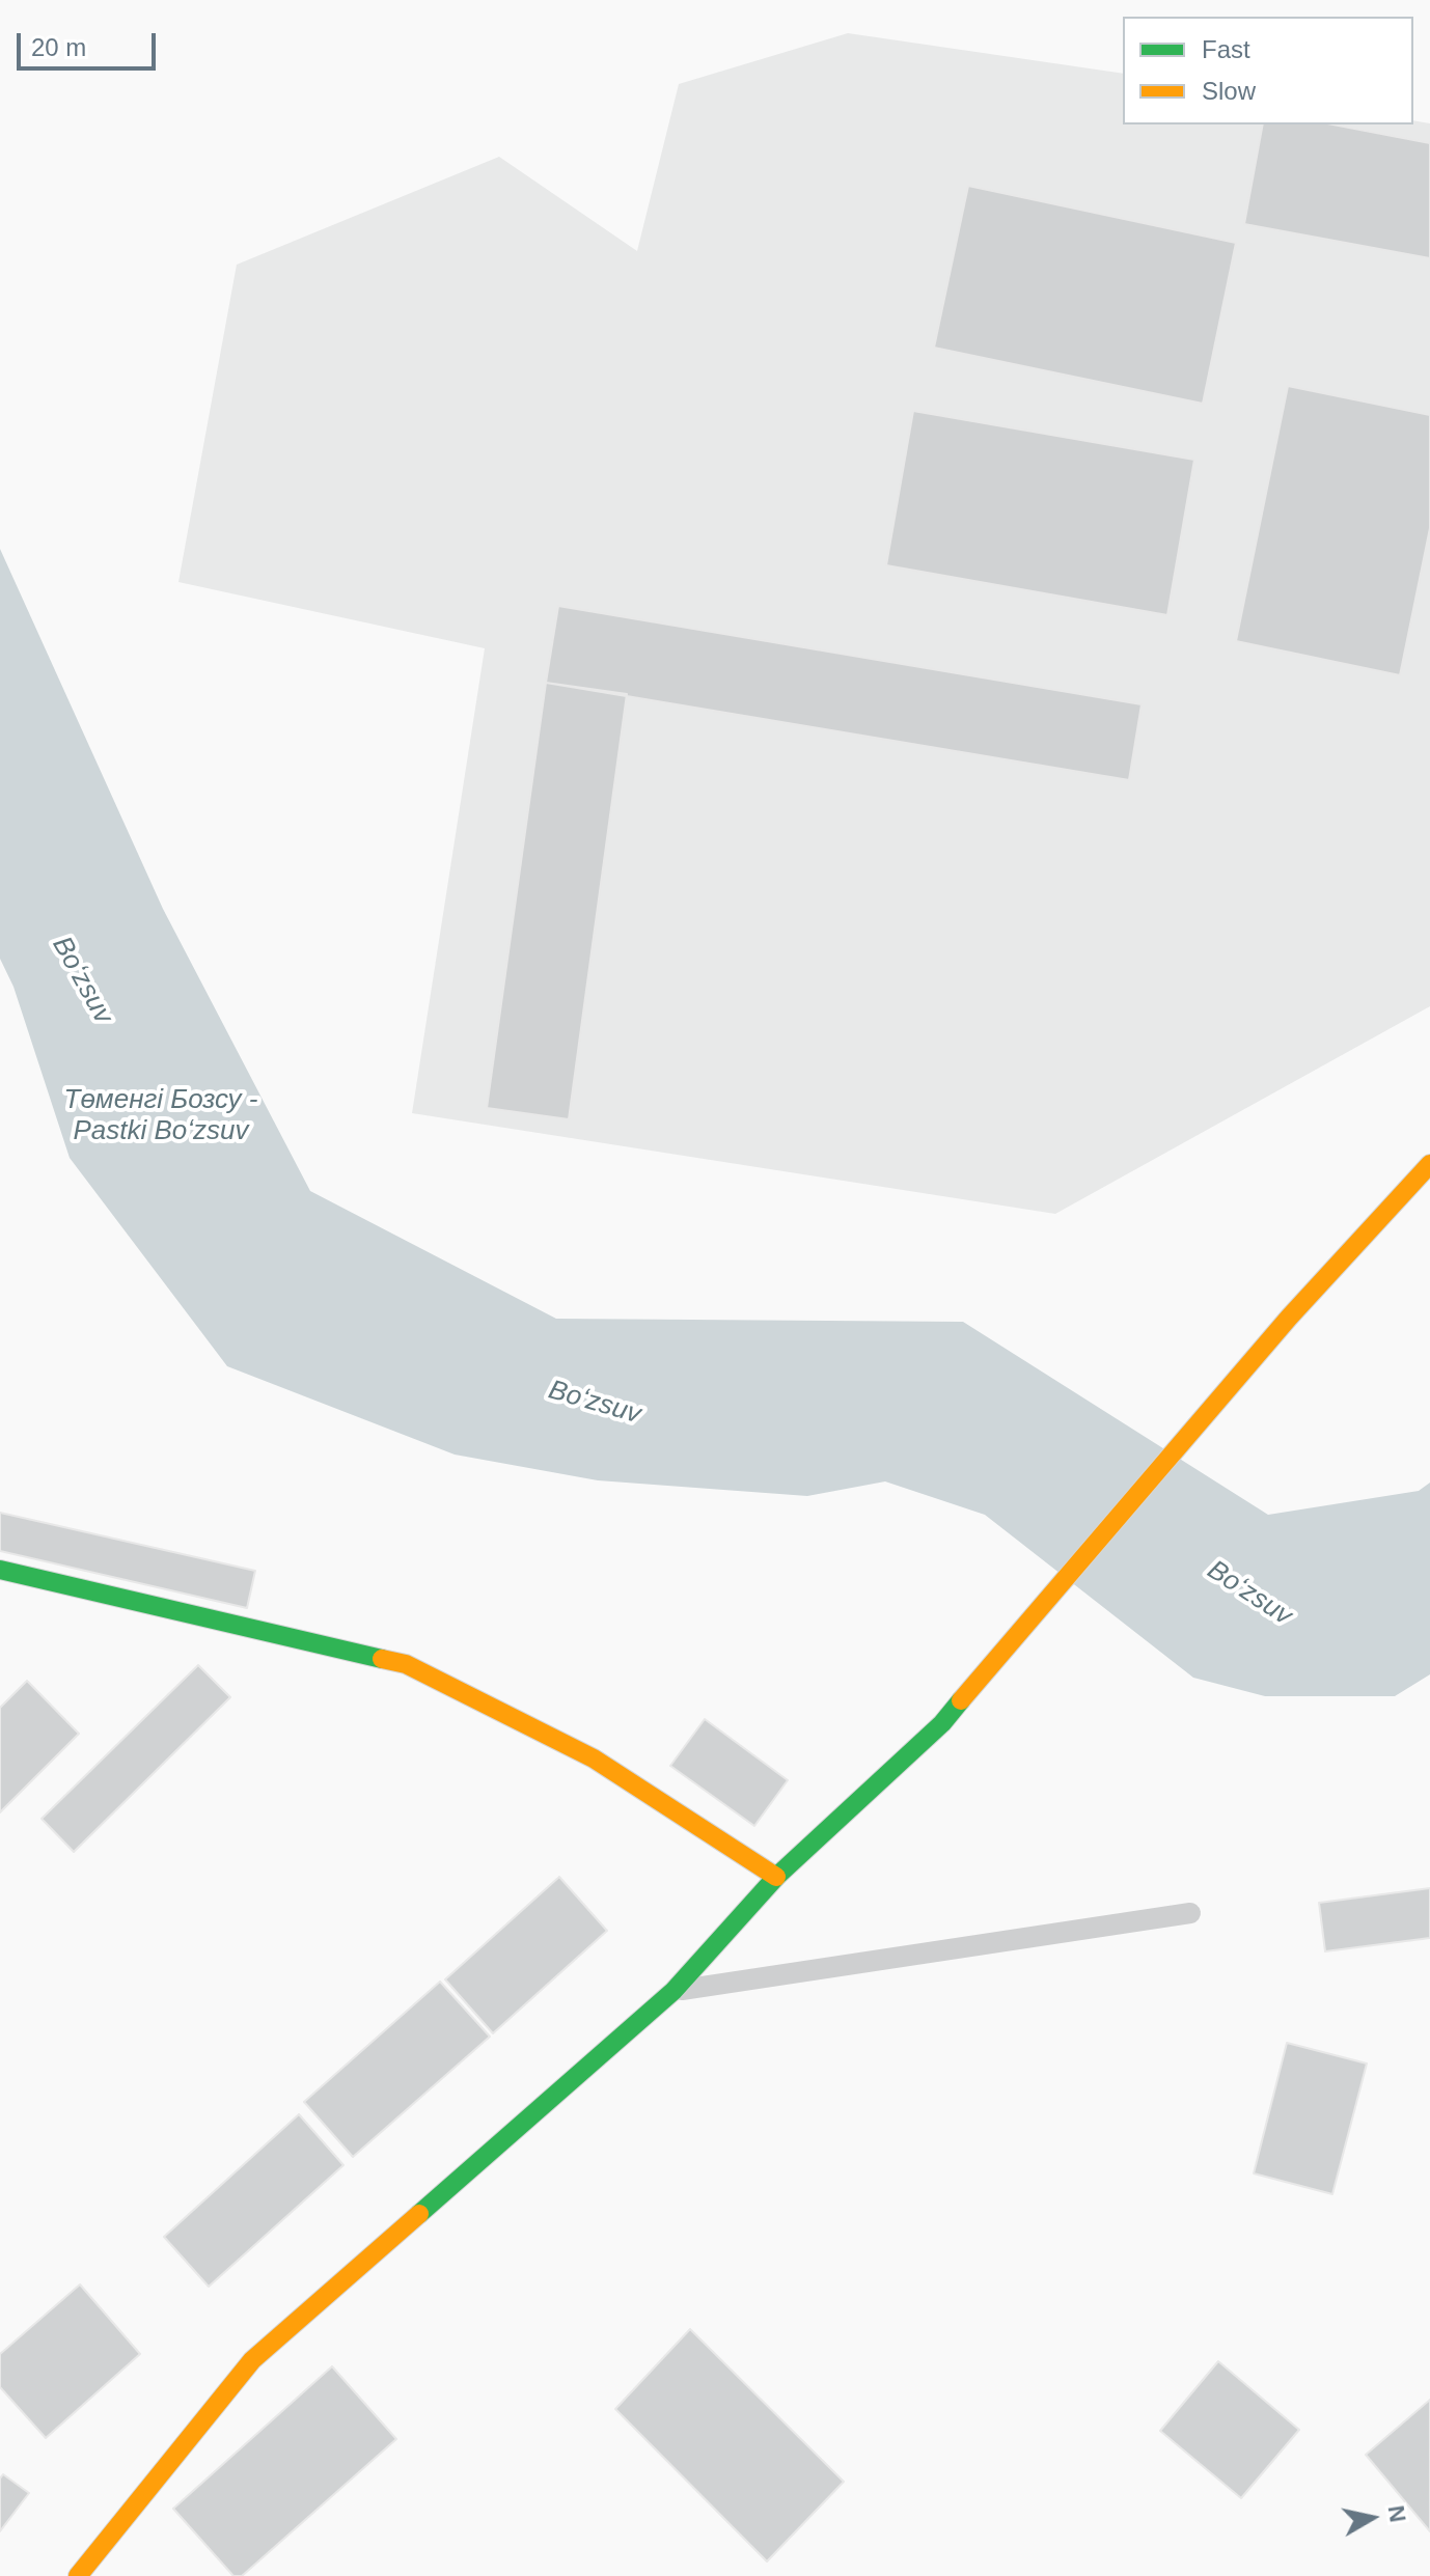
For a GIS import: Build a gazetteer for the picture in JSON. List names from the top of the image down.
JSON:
{
  "water": ["Boʻzsuv", "Төменгі Бозсу - Pastki Boʻzsuv"],
  "legend": ["Fast", "Slow"],
  "scale_bar": "20 m",
  "north": "right"
}
